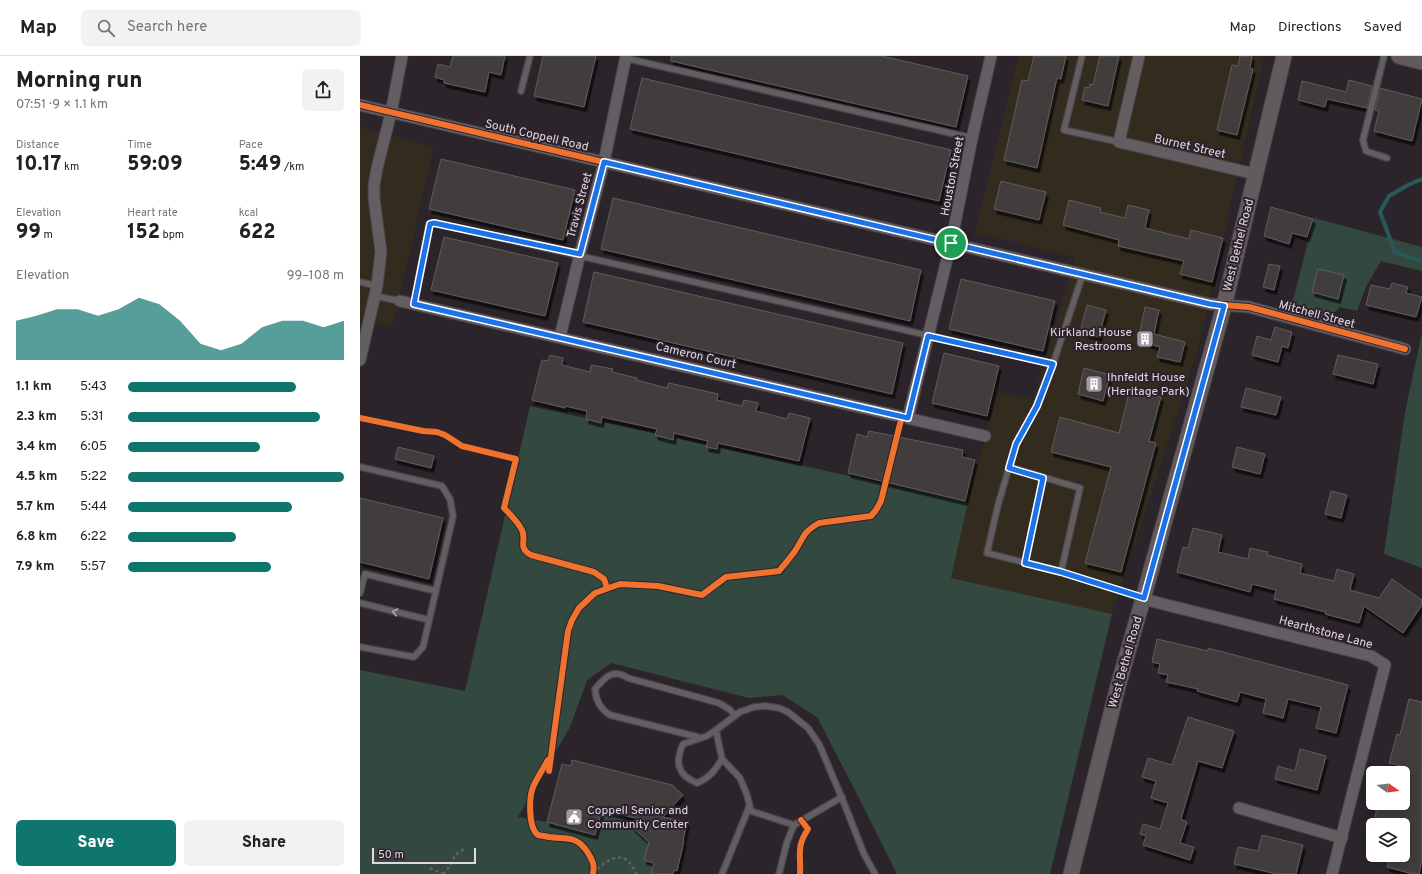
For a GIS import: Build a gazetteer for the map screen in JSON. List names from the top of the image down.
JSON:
{
  "streets": {
    "main road": ["West Bethel Road"],
    "street": [
      "South Coppell Road",
      "Burnet Street",
      "Houston Street",
      "Travis Street",
      "Mitchell Street",
      "Cameron Court",
      "Hearthstone Lane"
    ]
  },
  "crossings": [
    ["South Coppell Road", "Houston Street"],
    ["South Coppell Road", "Travis Street"],
    ["South Coppell Road", "West Bethel Road"],
    ["South Coppell Road", "Mitchell Street"],
    ["Burnet Street", "West Bethel Road"],
    ["Houston Street", "Cameron Court"],
    ["Travis Street", "Cameron Court"],
    ["West Bethel Road", "Mitchell Street"],
    ["West Bethel Road", "Hearthstone Lane"]
  ],
  "places": {
    "building": ["Kirkland House Restrooms", "Ihnfeldt House (Heritage Park)"],
    "public building": ["Coppell Senior and Community Center"]
  },
  "scale_bar": "50 m",
  "north": "right",
  "page": {
    "header": "Map",
    "search": "Search here",
    "nav": ["Map", "Directions", "Saved"],
    "heading": ["Morning run", "07:51 · 9 × 1.1 km"],
    "stats": [
      ["Distance", "10.17 km"],
      ["Time", "59:09"],
      ["Pace", "5:49 /km"],
      ["Elevation", "99 m"],
      ["Heart rate", "152 bpm"],
      ["kcal", "622"]
    ],
    "chart": ["Elevation", "99–108 m"],
    "list": [
      {
        "name": "1.1 km",
        "note": "5:43"
      },
      {
        "name": "2.3 km",
        "note": "5:31"
      },
      {
        "name": "3.4 km",
        "note": "6:05"
      },
      {
        "name": "4.5 km",
        "note": "5:22"
      },
      {
        "name": "5.7 km",
        "note": "5:44"
      },
      {
        "name": "6.8 km",
        "note": "6:22"
      },
      {
        "name": "7.9 km",
        "note": "5:57"
      }
    ],
    "buttons": ["Save", "Share"],
    "scale": "50 m"
  }
}
